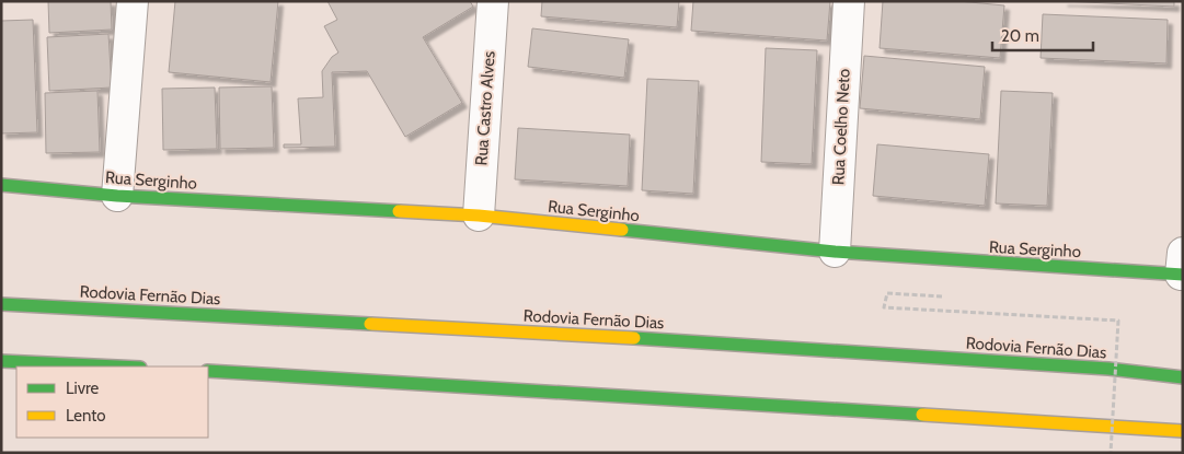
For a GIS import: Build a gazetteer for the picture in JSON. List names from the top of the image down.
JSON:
{
  "streets": {
    "main road": ["Rua Serginho", "Rodovia Fernão Dias"],
    "street": ["Rua Castro Alves", "Rua Coelho Neto"]
  },
  "crossings": [
    ["Rua Castro Alves", "Rua Serginho"],
    ["Rua Coelho Neto", "Rua Serginho"]
  ],
  "legend": ["Livre", "Lento"],
  "scale_bar": "20 m"
}
